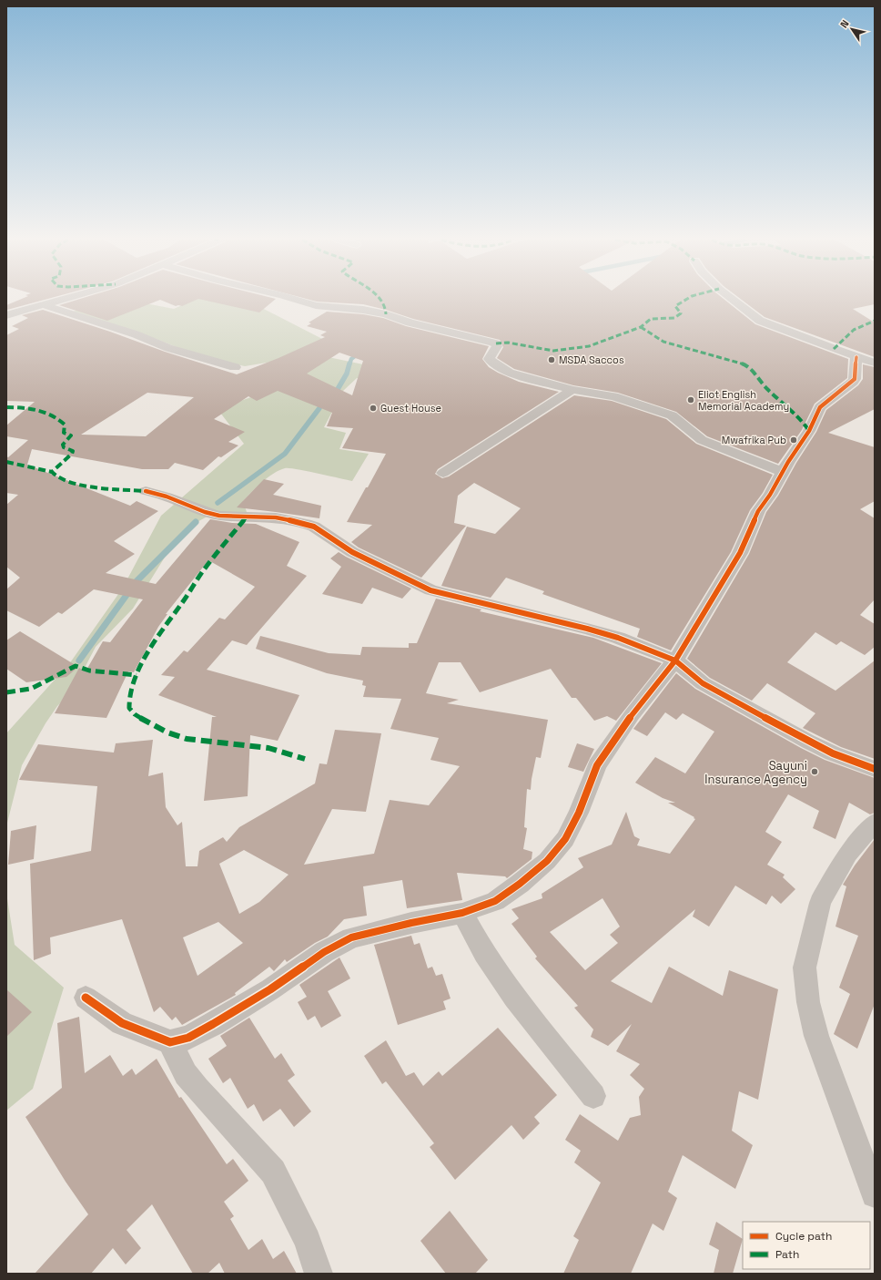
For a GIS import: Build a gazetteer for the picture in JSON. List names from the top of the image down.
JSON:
{
  "places": [
    "MSDA Saccos",
    "Eliot English Memorial Academy",
    "Guest House",
    "Mwafrika Pub",
    "Sayuni Insurance Agency"
  ],
  "legend": ["Cycle path", "Path"],
  "north": "top left"
}
